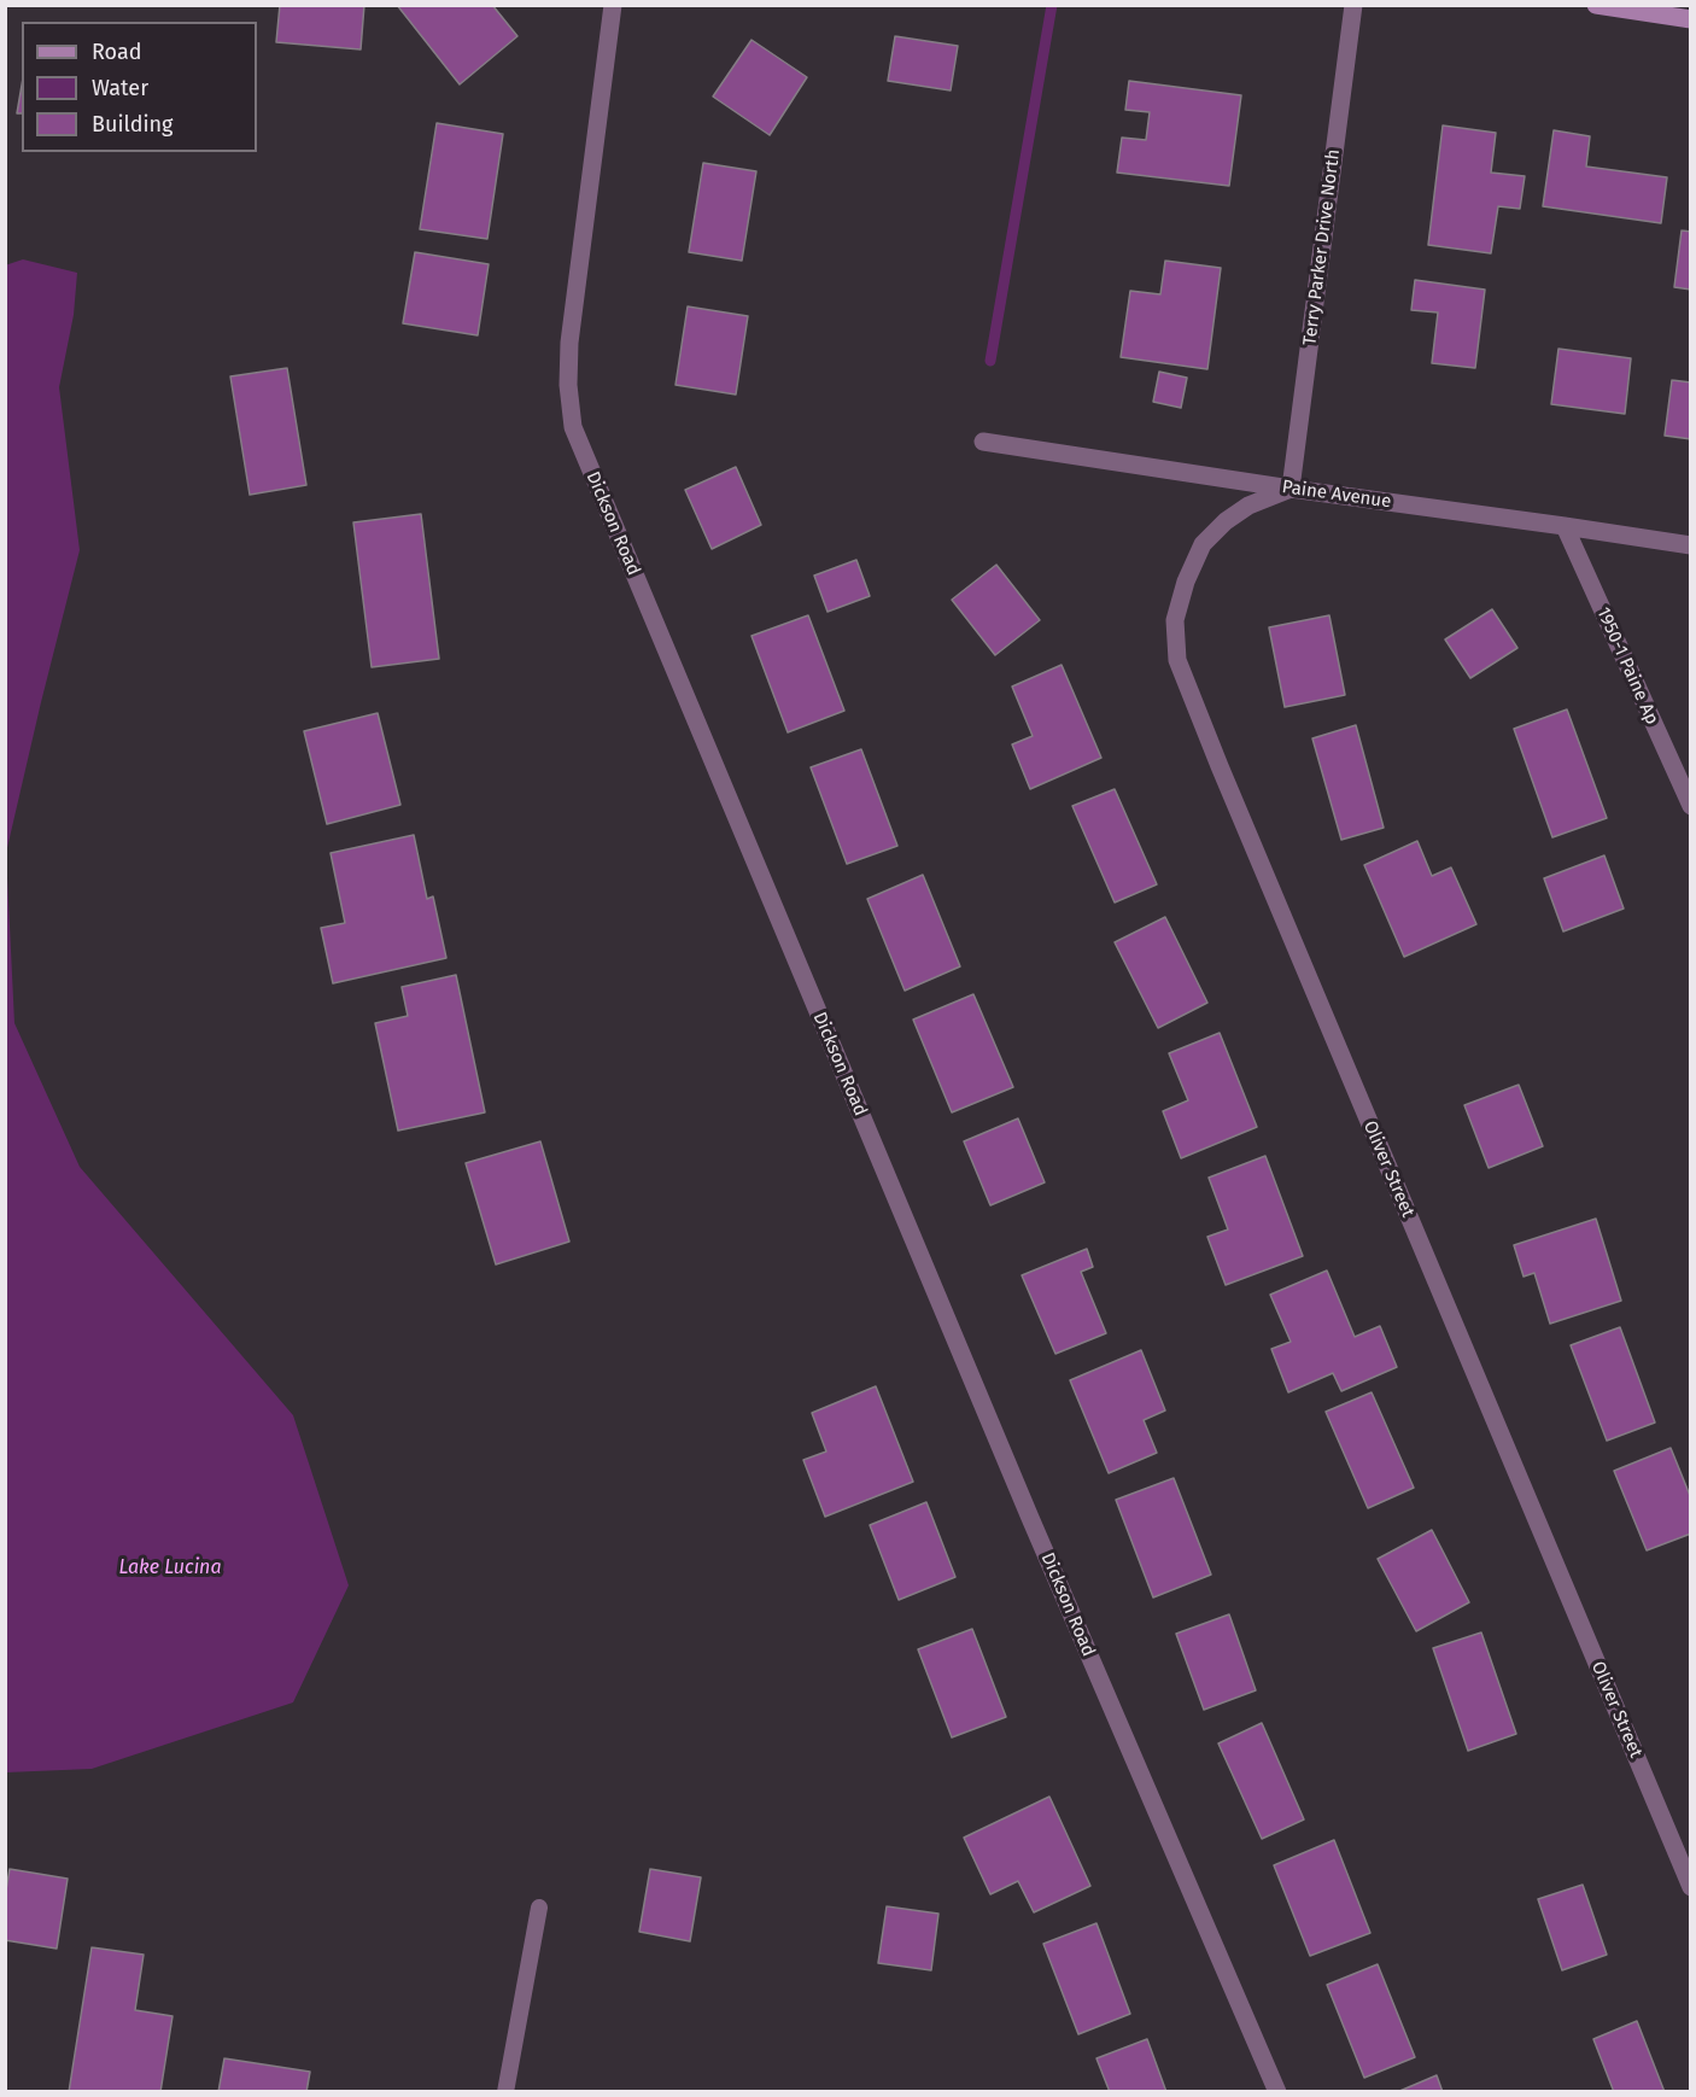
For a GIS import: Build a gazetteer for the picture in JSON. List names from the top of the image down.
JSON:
{
  "streets": {
    "street": [
      "Terry Parker Drive North",
      "Paine Avenue",
      "Dickson Road",
      "1950-1 Paine Ap",
      "Oliver Street"
    ]
  },
  "crossings": [
    ["Terry Parker Drive North", "Paine Avenue"],
    ["Terry Parker Drive North", "Oliver Street"],
    ["Paine Avenue", "1950-1 Paine Ap"],
    ["Paine Avenue", "Oliver Street"]
  ],
  "water": ["Lake Lucina"],
  "legend": ["Road", "Water", "Building"]
}
